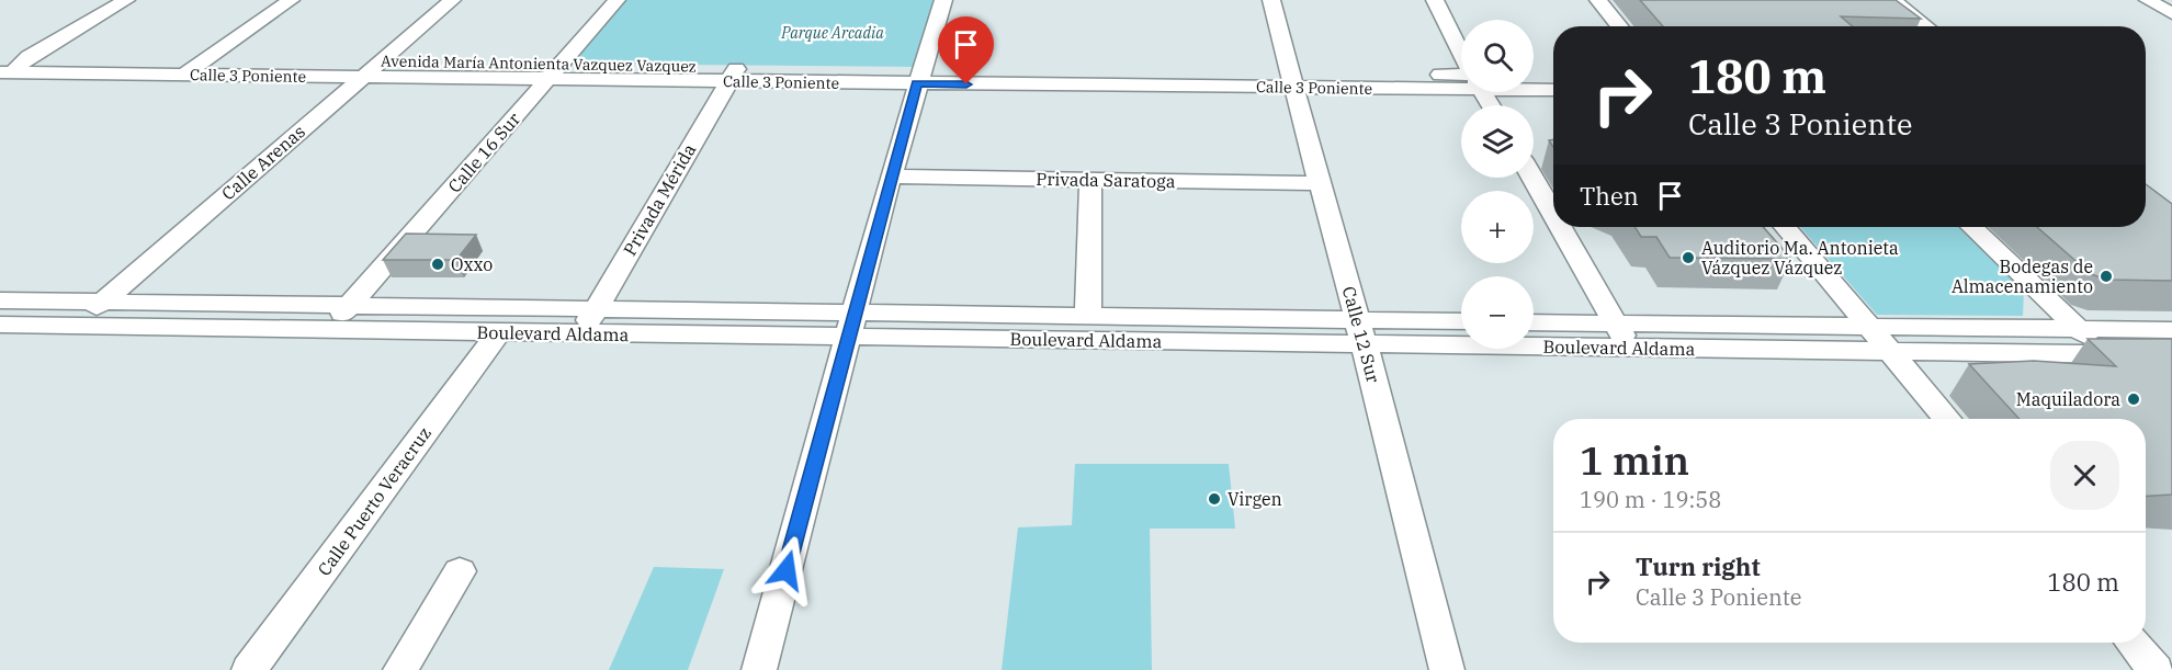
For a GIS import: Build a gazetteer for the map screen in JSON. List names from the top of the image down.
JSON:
{
  "streets": {
    "street": [
      "Avenida María Antonienta Vazquez Vazquez",
      "Calle 3 Poniente",
      "Calle 16 Sur",
      "Calle Arenas",
      "Privada Saratoga",
      "Privada Mérida",
      "Boulevard Aldama",
      "Calle 12 Sur",
      "Calle Puerto Veracruz"
    ]
  },
  "crossings": [
    ["Avenida María Antonienta Vazquez Vazquez", "Calle 3 Poniente"],
    ["Avenida María Antonienta Vazquez Vazquez", "Calle 16 Sur"],
    ["Avenida María Antonienta Vazquez Vazquez", "Calle Arenas"],
    ["Calle 3 Poniente", "Calle 16 Sur"],
    ["Calle 3 Poniente", "Calle Arenas"],
    ["Calle 3 Poniente", "Privada Mérida"],
    ["Calle 3 Poniente", "Calle 12 Sur"],
    ["Calle 16 Sur", "Boulevard Aldama"],
    ["Calle Arenas", "Boulevard Aldama"],
    ["Privada Saratoga", "Calle 12 Sur"],
    ["Privada Mérida", "Boulevard Aldama"],
    ["Boulevard Aldama", "Calle 12 Sur"],
    ["Boulevard Aldama", "Calle Puerto Veracruz"]
  ],
  "parks": ["Parque Arcadia"],
  "places": [
    "Auditorio Ma. Antonieta Vázquez Vázquez",
    "Oxxo",
    "Bodegas de Almacenamiento",
    "Maquiladora",
    "Virgen"
  ],
  "page": {
    "map_buttons": ["+", "−"],
    "turn": ["180 m", "Calle 3 Poniente"],
    "then": "Then",
    "heading": ["1 min", "190 m · 19:58"],
    "list": [
      {
        "name": "Turn right",
        "note": "Calle 3 Poniente",
        "value": "180 m"
      }
    ]
  }
}
